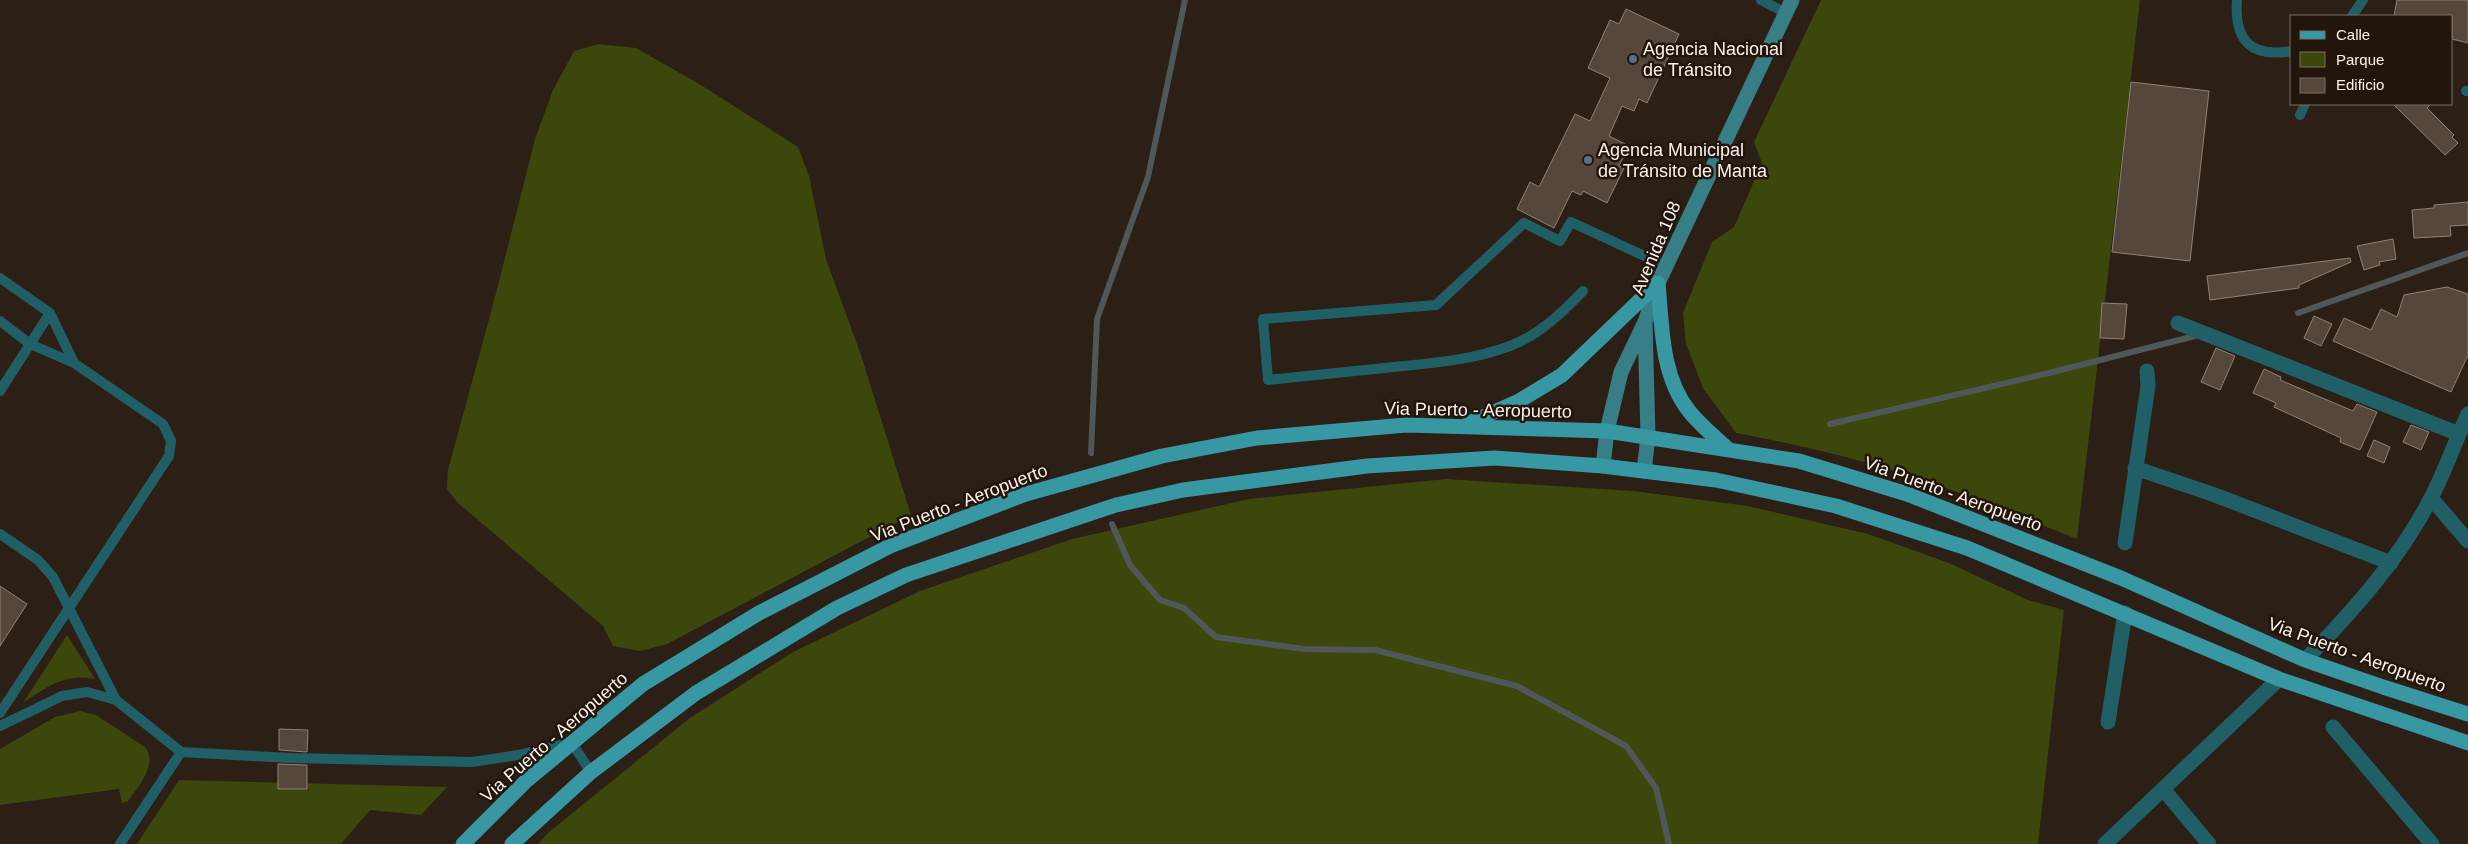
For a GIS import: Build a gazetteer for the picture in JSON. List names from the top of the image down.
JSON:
{
  "streets": {
    "main road": ["Via Puerto - Aeropuerto"],
    "street": ["Avenida 108"]
  },
  "crossings": [
    ["Avenida 108", "Via Puerto - Aeropuerto"]
  ],
  "places": ["Agencia Nacional de Tránsito", "Agencia Municipal de Tránsito de Manta"],
  "legend": ["Calle", "Parque", "Edificio"]
}
